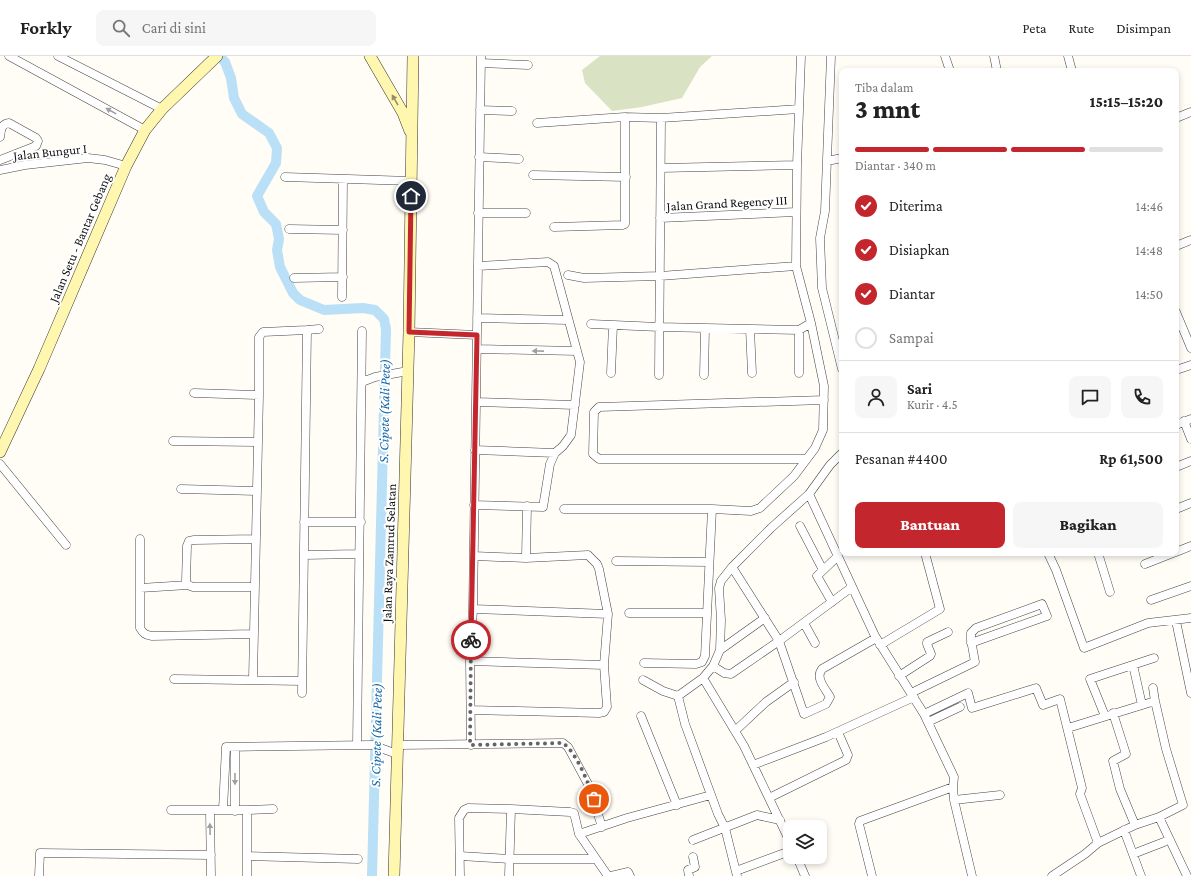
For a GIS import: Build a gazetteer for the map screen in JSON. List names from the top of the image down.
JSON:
{
  "streets": {
    "street": [
      "Jalan Bungur I",
      "Jalan Grand Regency III",
      "Jalan Setu - Bantar Gebang",
      "Jalan Raya Zamrud Selatan"
    ]
  },
  "crossings": [
    ["Jalan Bungur I", "Jalan Setu - Bantar Gebang"]
  ],
  "water": ["S. Cipete (Kali Pete)"],
  "page": {
    "header": "Forkly",
    "search": "Cari di sini",
    "nav": ["Peta", "Rute", "Disimpan"],
    "heading": ["3 mnt", "Tiba dalam", "15:15–15:20"],
    "panel": [
      "Sari",
      "Kurir · 4.5",
      "Pesanan #4400",
      "Rp 61,500"
    ],
    "bar": "Diantar · 340 m",
    "list": [
      ["Diterima", "14:46"],
      ["Disiapkan", "14:48"],
      ["Diantar", "14:50"],
      "Sampai"
    ],
    "buttons": ["Bantuan", "Bagikan"]
  }
}
